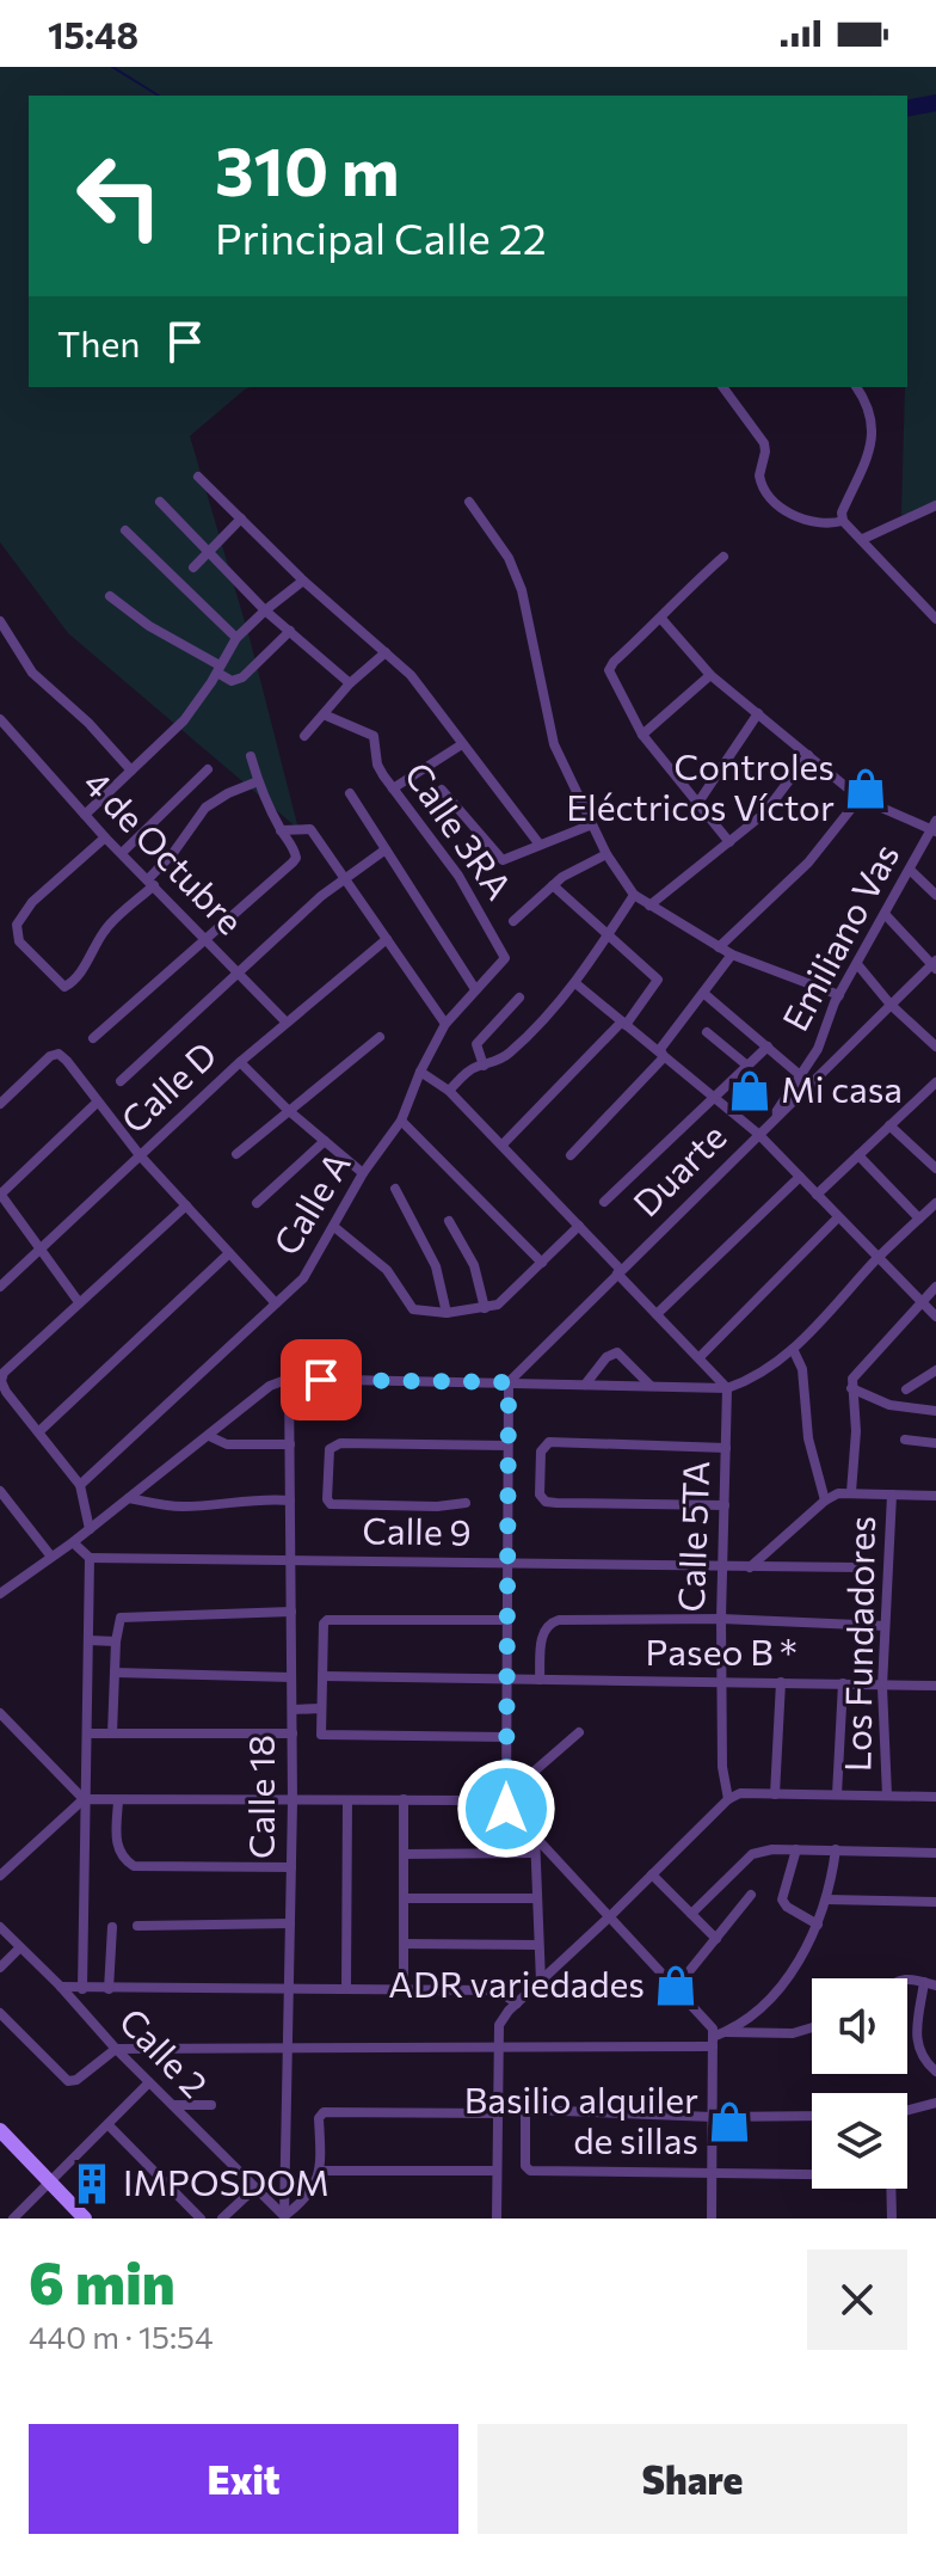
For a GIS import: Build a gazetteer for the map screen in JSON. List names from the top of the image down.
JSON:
{
  "streets": {
    "street": [
      "Calle 3RA",
      "4 de Octubre",
      "Emiliano Vas",
      "Calle D",
      "Duarte",
      "Calle A",
      "Calle 9",
      "Calle 5TA",
      "Los Fundadores",
      "Paseo B *",
      "Calle 18",
      "Calle 2"
    ]
  },
  "crossings": [
    ["Calle 3RA", "Calle A"],
    ["4 de Octubre", "Calle D"],
    ["Emiliano Vas", "Duarte"],
    ["Calle 9", "Calle 5TA"],
    ["Calle 9", "Calle 18"],
    ["Calle 5TA", "Paseo B *"],
    ["Los Fundadores", "Paseo B *"],
    ["Calle 18", "Calle 2"]
  ],
  "places": {
    "shop": [
      "Controles Eléctricos Víctor",
      "Mi casa",
      "ADR variedades",
      "Basilio alquiler de sillas"
    ],
    "building": ["IMPOSDOM"]
  },
  "page": {
    "status": "15:48",
    "turn": ["310 m", "Principal Calle 22"],
    "then": "Then",
    "heading": ["6 min", "440 m · 15:54"],
    "buttons": ["Exit", "Share"]
  }
}
